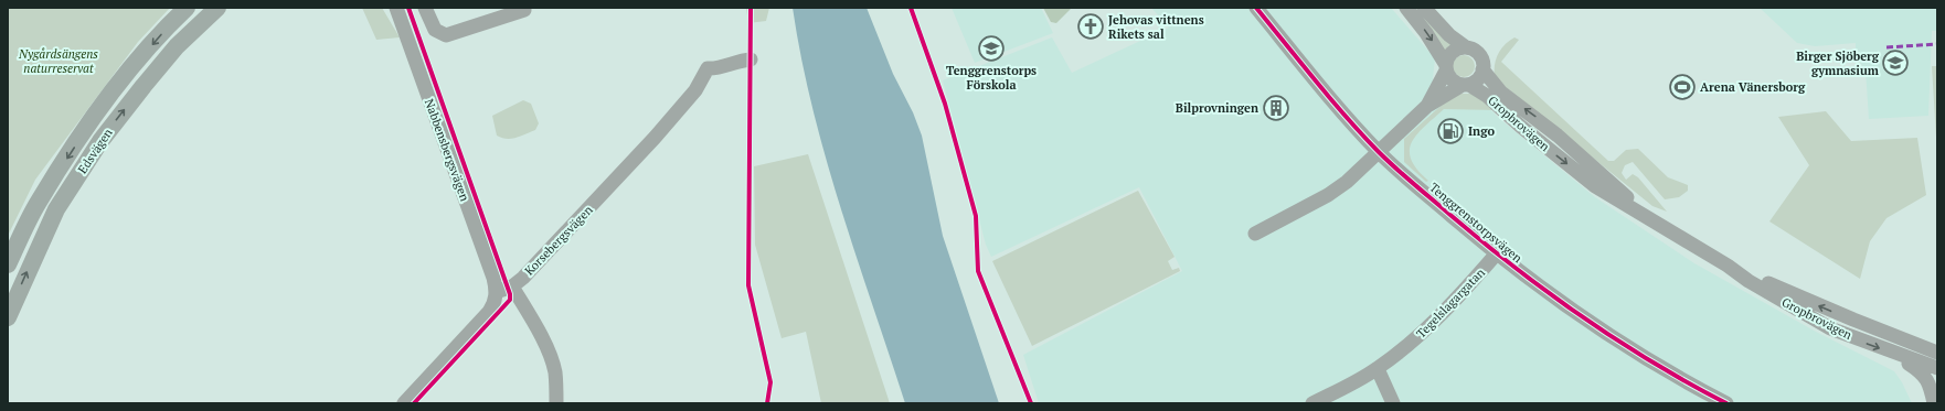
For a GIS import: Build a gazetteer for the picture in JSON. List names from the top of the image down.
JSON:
{
  "streets": {
    "main road": ["Edsvägen"],
    "street": [
      "Gropbrovägen",
      "Nabbensbergsvägen",
      "Tenggrenstorpsvägen",
      "Korsebergsvägen",
      "Tegelslagargatan"
    ]
  },
  "crossings": [
    ["Nabbensbergsvägen", "Korsebergsvägen"],
    ["Tenggrenstorpsvägen", "Tegelslagargatan"]
  ],
  "parks": ["Nygårdsängens naturreservat"],
  "places": {
    "church": ["Jehovas vittnens Rikets sal"],
    "school or university": ["Tenggrenstorps Förskola", "Birger Sjöberg gymnasium"],
    "sports": ["Arena Vänersborg"],
    "building": ["Bilprovningen"],
    "fuel station": ["Ingo"]
  }
}
